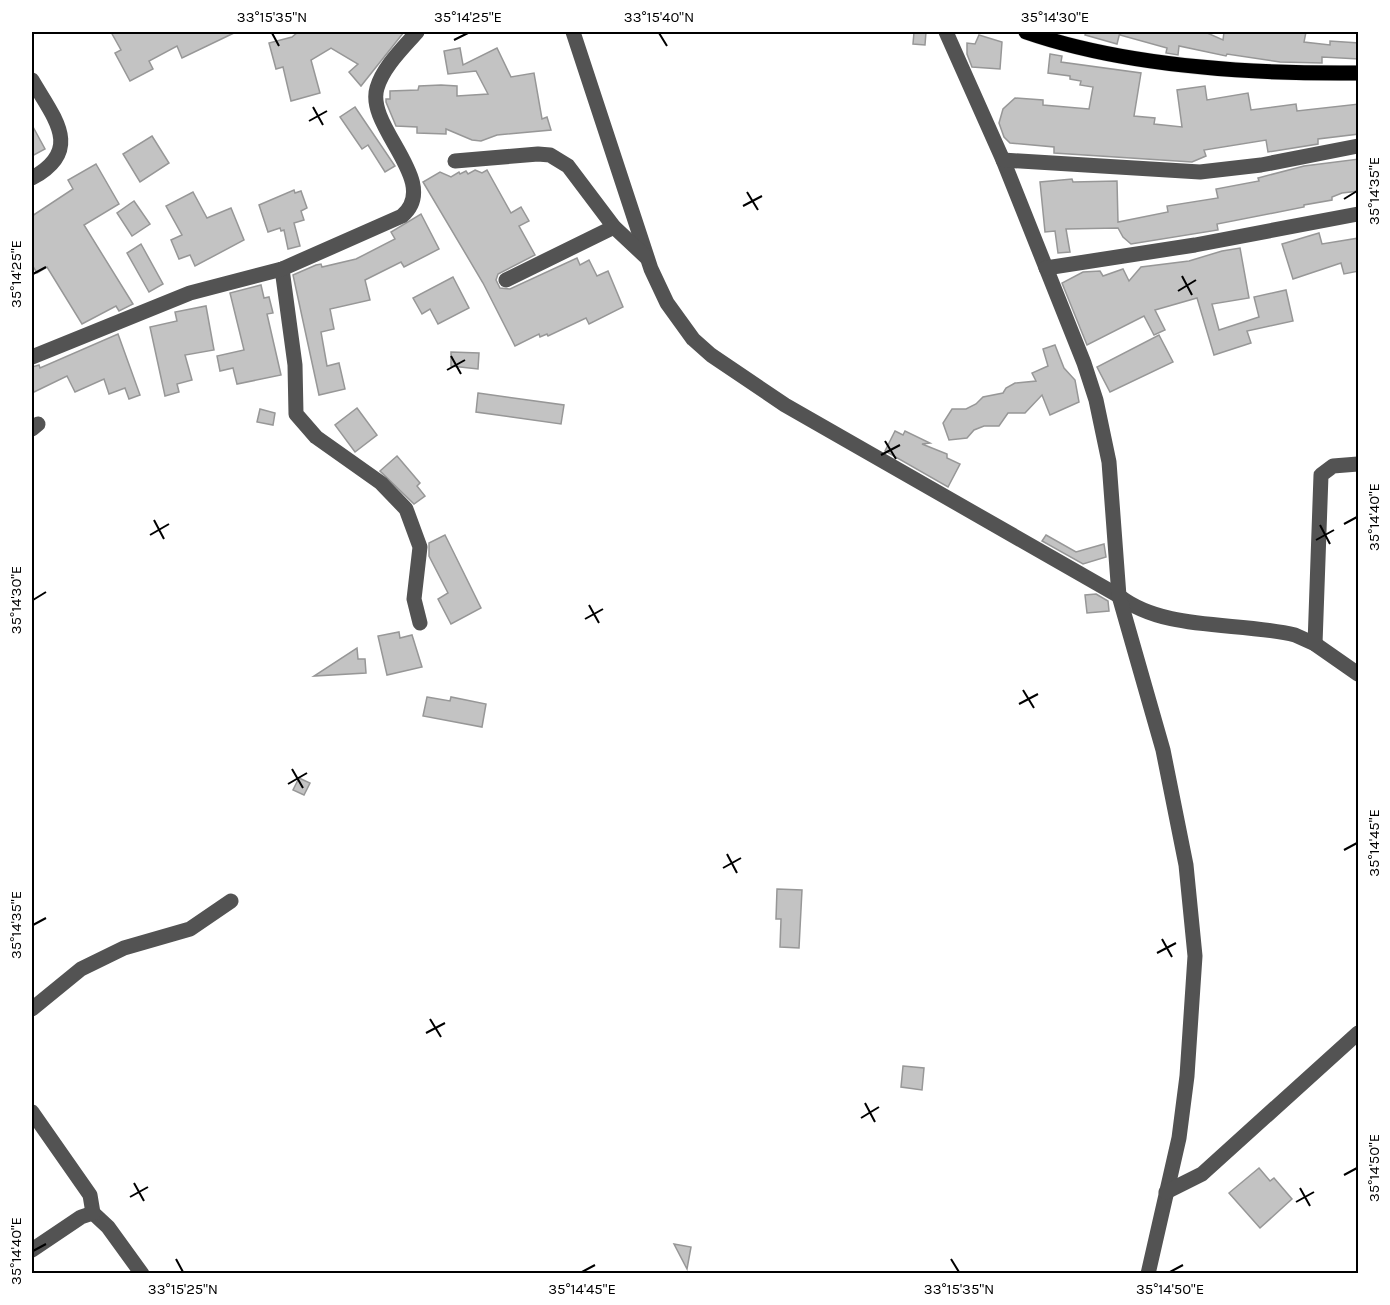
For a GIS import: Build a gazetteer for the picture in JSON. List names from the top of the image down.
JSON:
{
  "coordinates": [
    "33°15'35\"N",
    "35°14'25\"E",
    "33°15'40\"N",
    "35°14'30\"E",
    "35°14'35\"E",
    "35°14'40\"E",
    "35°14'45\"E",
    "35°14'50\"E",
    "33°15'25\"N"
  ]
}
